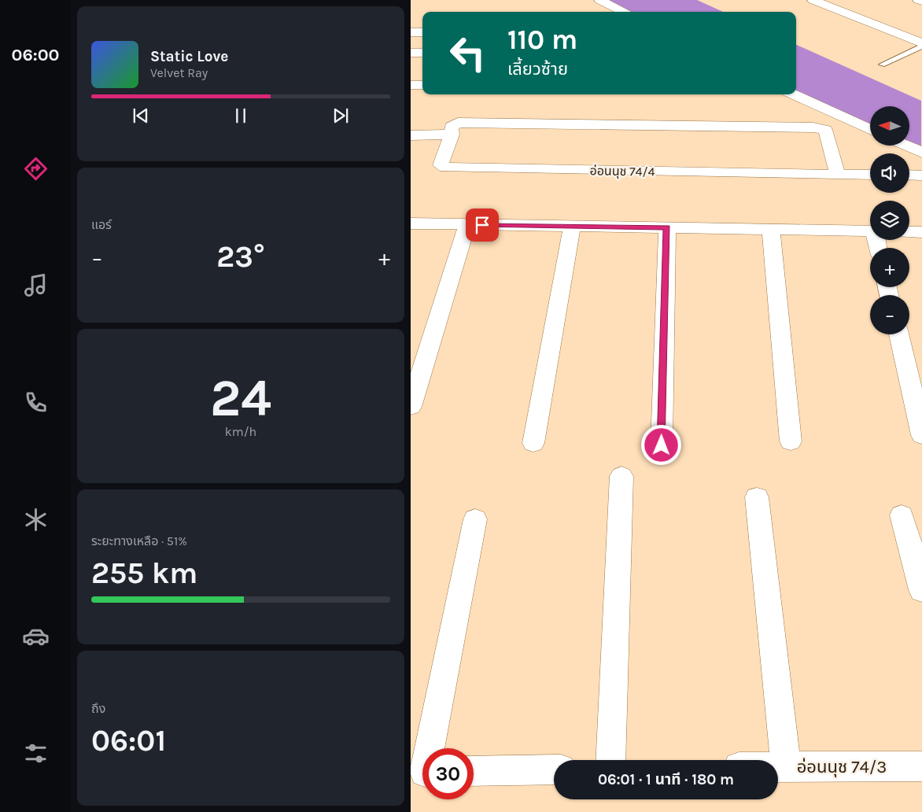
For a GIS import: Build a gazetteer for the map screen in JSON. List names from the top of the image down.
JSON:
{
  "streets": {
    "street": ["อ่อนนุช 74/4", "อ่อนนุช 74/3"]
  },
  "north": "left",
  "page": {
    "tabs": "06:00",
    "turn": ["110 m", "เลี้ยวซ้าย"],
    "song": ["Static Love", "Velvet Ray"],
    "map_buttons": ["+", "−"],
    "tile": [
      "แอร์",
      ["24", "km/h"],
      ["ระยะทางเหลือ · 51%", "255 km"],
      ["ถึง", "06:01"]
    ],
    "heat": ["−", "23°", "+"],
    "limit": "30",
    "trip": "06:01 · 1 นาที · 180 m"
  }
}
